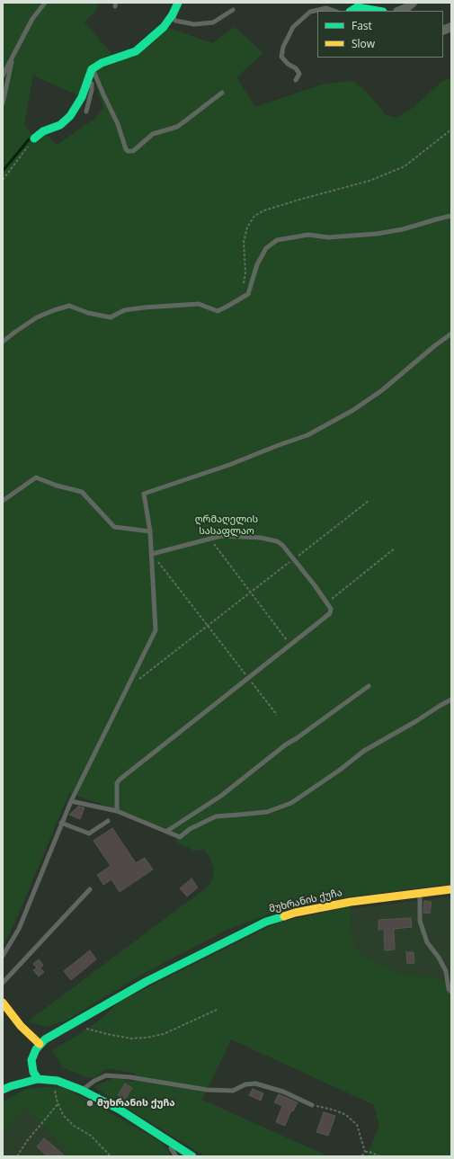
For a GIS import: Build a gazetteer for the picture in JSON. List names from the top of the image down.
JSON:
{
  "streets": {
    "street": ["მუხრანის ქუჩა"]
  },
  "parks": ["ღრმაღელის სასაფლაო"],
  "places": ["მუხრანის ქუჩა"],
  "legend": ["Fast", "Slow"]
}
